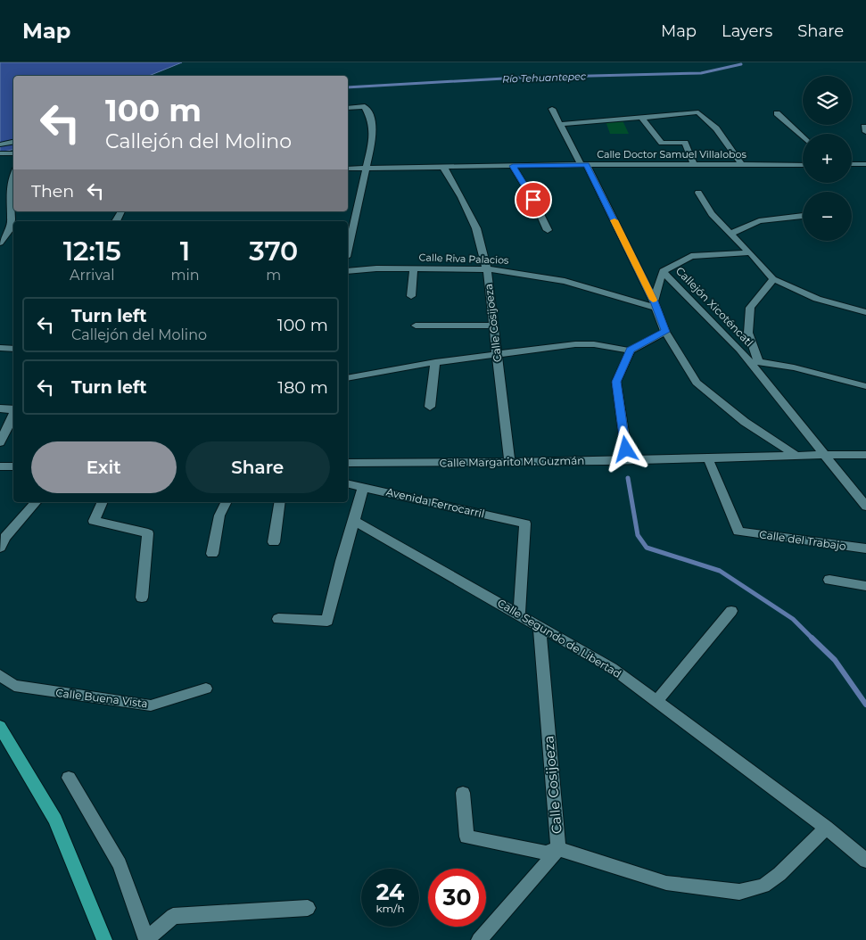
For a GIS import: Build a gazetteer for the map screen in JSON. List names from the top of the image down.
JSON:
{
  "streets": {
    "street": [
      "Calle Doctor Samuel Villalobos",
      "Calle Riva Palacios",
      "Callejón Xicoténcatl",
      "Calle Cosijoeza",
      "Calle Margarito M. Guzmán",
      "Avenida Ferrocarril",
      "Calle del Trabajo",
      "Calle Segundo de Libertad",
      "Calle Buena Vista"
    ]
  },
  "crossings": [
    ["Calle Doctor Samuel Villalobos", "Calle Cosijoeza"],
    ["Calle Riva Palacios", "Callejón Xicoténcatl"],
    ["Calle Riva Palacios", "Calle Cosijoeza"],
    ["Callejón Xicoténcatl", "Calle Margarito M. Guzmán"],
    ["Calle Cosijoeza", "Calle Margarito M. Guzmán"],
    ["Calle Cosijoeza", "Calle Segundo de Libertad"],
    ["Calle Margarito M. Guzmán", "Calle del Trabajo"],
    ["Avenida Ferrocarril", "Calle Segundo de Libertad"]
  ],
  "water": ["Río Tehuantepec"],
  "page": {
    "header": "Map",
    "nav": ["Map", "Layers", "Share"],
    "map_buttons": ["+", "−"],
    "turn": ["100 m", "Callejón del Molino"],
    "then": "Then",
    "eta": [
      "12:15",
      "Arrival",
      "1",
      "min",
      "370",
      "m"
    ],
    "list": [
      {
        "name": "Turn left",
        "note": "Callejón del Molino",
        "value": "100 m"
      },
      {
        "name": "Turn left",
        "value": "180 m"
      }
    ],
    "buttons": ["Exit", "Share"],
    "speed": "24 km/h",
    "limit": "30"
  }
}
